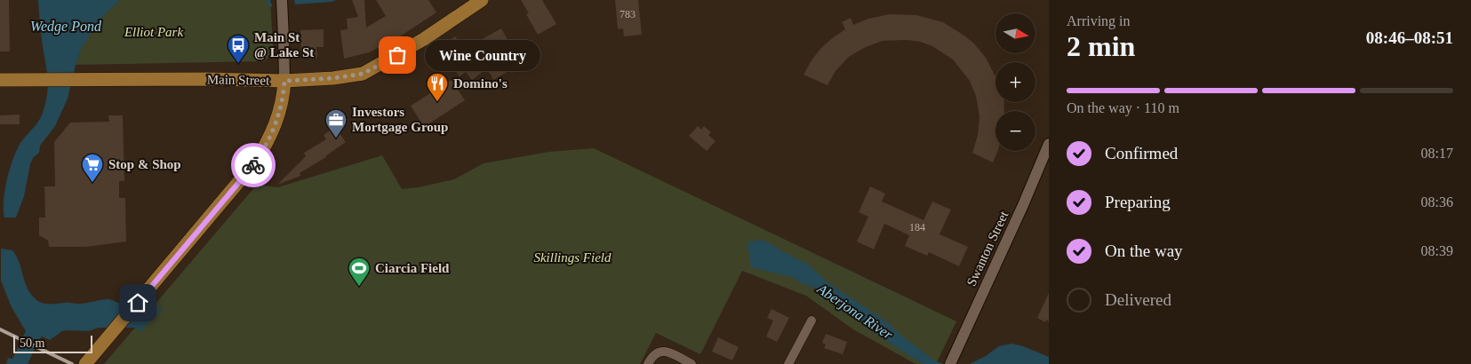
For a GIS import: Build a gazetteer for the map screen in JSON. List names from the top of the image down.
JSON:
{
  "streets": {
    "main road": ["Main Street"],
    "street": ["Swanton Street"]
  },
  "water": ["Wedge Pond", "Aberjona River"],
  "parks": ["Elliot Park", "Skillings Field"],
  "places": {
    "other": ["Wine Country"],
    "bus stop": ["Main St @ Lake St"],
    "restaurant": ["Domino's"],
    "office": ["Investors Mortgage Group"],
    "supermarket": ["Stop & Shop"],
    "sports": ["Ciarcia Field"]
  },
  "house_numbers": ["783", "184"],
  "scale_bar": "50 m",
  "north": "right",
  "page": {
    "heading": ["2 min", "Arriving in", "08:46–08:51"],
    "map_buttons": ["+", "−"],
    "bubble": "Wine Country",
    "bar": "On the way · 110 m",
    "list": [
      ["Confirmed", "08:17"],
      ["Preparing", "08:36"],
      ["On the way", "08:39"],
      "Delivered"
    ],
    "scale": "50 m"
  }
}
